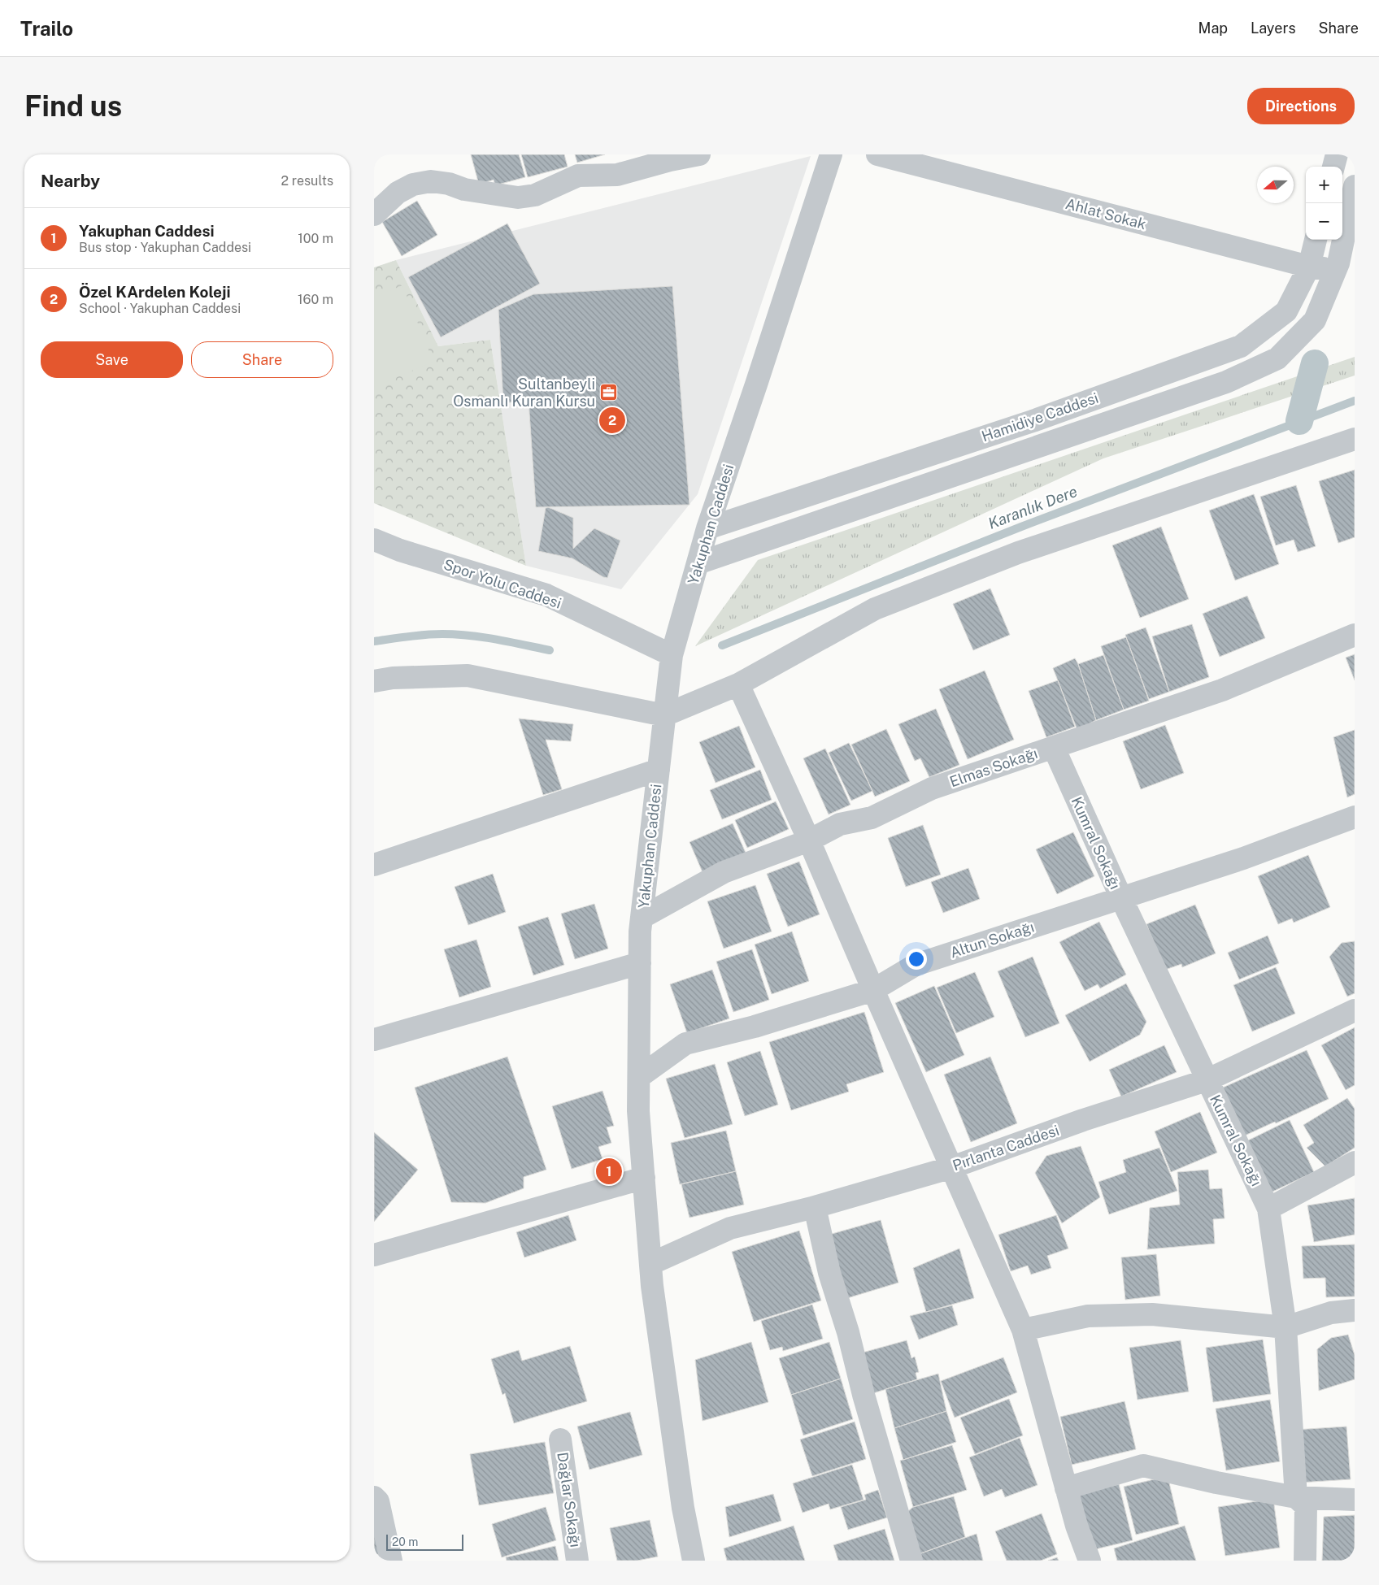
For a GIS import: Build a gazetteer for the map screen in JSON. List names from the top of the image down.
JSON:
{
  "streets": {
    "street": [
      "Ahlat Sokak",
      "Hamidiye Caddesi",
      "Yakuphan Caddesi",
      "Spor Yolu Caddesi",
      "Elmas Sokağı",
      "Kumral Sokağı",
      "Altun Sokağı",
      "Pırlanta Caddesi",
      "Dağlar Sokağı"
    ]
  },
  "crossings": [
    ["Ahlat Sokak", "Hamidiye Caddesi"],
    ["Hamidiye Caddesi", "Yakuphan Caddesi"],
    ["Yakuphan Caddesi", "Spor Yolu Caddesi"],
    ["Yakuphan Caddesi", "Elmas Sokağı"],
    ["Yakuphan Caddesi", "Altun Sokağı"],
    ["Yakuphan Caddesi", "Pırlanta Caddesi"],
    ["Elmas Sokağı", "Kumral Sokağı"],
    ["Kumral Sokağı", "Altun Sokağı"],
    ["Kumral Sokağı", "Pırlanta Caddesi"]
  ],
  "water": ["Karanlık Dere"],
  "places": {
    "office": ["Sultanbeyli Osmanlı Kuran Kursu"]
  },
  "scale_bar": "20 m",
  "north": "left",
  "page": {
    "header": "Trailo",
    "nav": ["Map", "Layers", "Share"],
    "buttons": [
      "Directions",
      ["Save", "Share"]
    ],
    "title": "Find us",
    "heading": ["Nearby", "2 results"],
    "map_buttons": ["+", "−"],
    "list": [
      {
        "mark": "1",
        "name": "Yakuphan Caddesi",
        "note": "Bus stop · Yakuphan Caddesi",
        "value": "100 m"
      },
      {
        "mark": "2",
        "name": "Özel KArdelen Koleji",
        "note": "School · Yakuphan Caddesi",
        "value": "160 m"
      }
    ],
    "pins": ["2", "1"],
    "scale": "20 m"
  }
}
